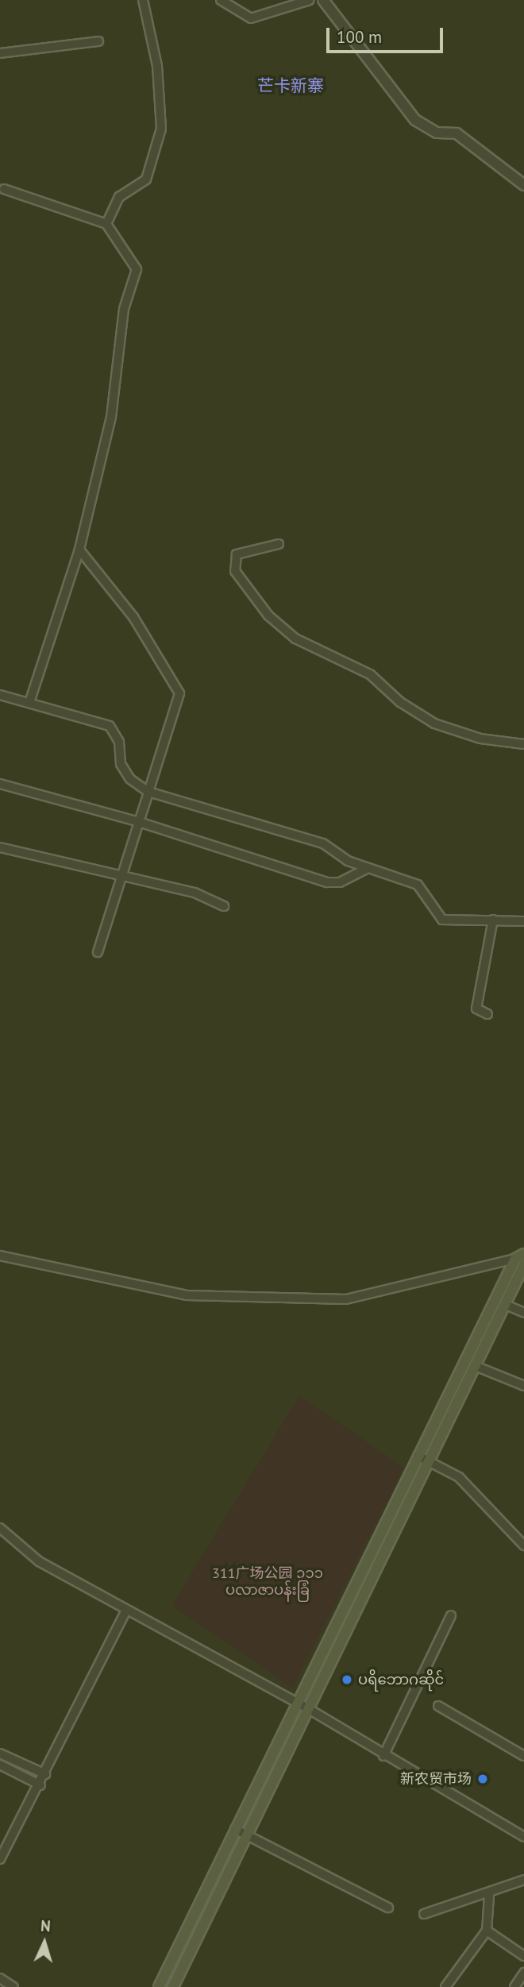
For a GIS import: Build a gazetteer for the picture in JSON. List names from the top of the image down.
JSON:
{
  "districts": ["芒卡新寨"],
  "parks": ["311广场公园 ၃၁၁ ပလာဇာပန်းခြံ"],
  "places": ["ပရိဘောဂဆိုင်", "新农贸市场"],
  "scale_bar": "100 m",
  "north": "top"
}
